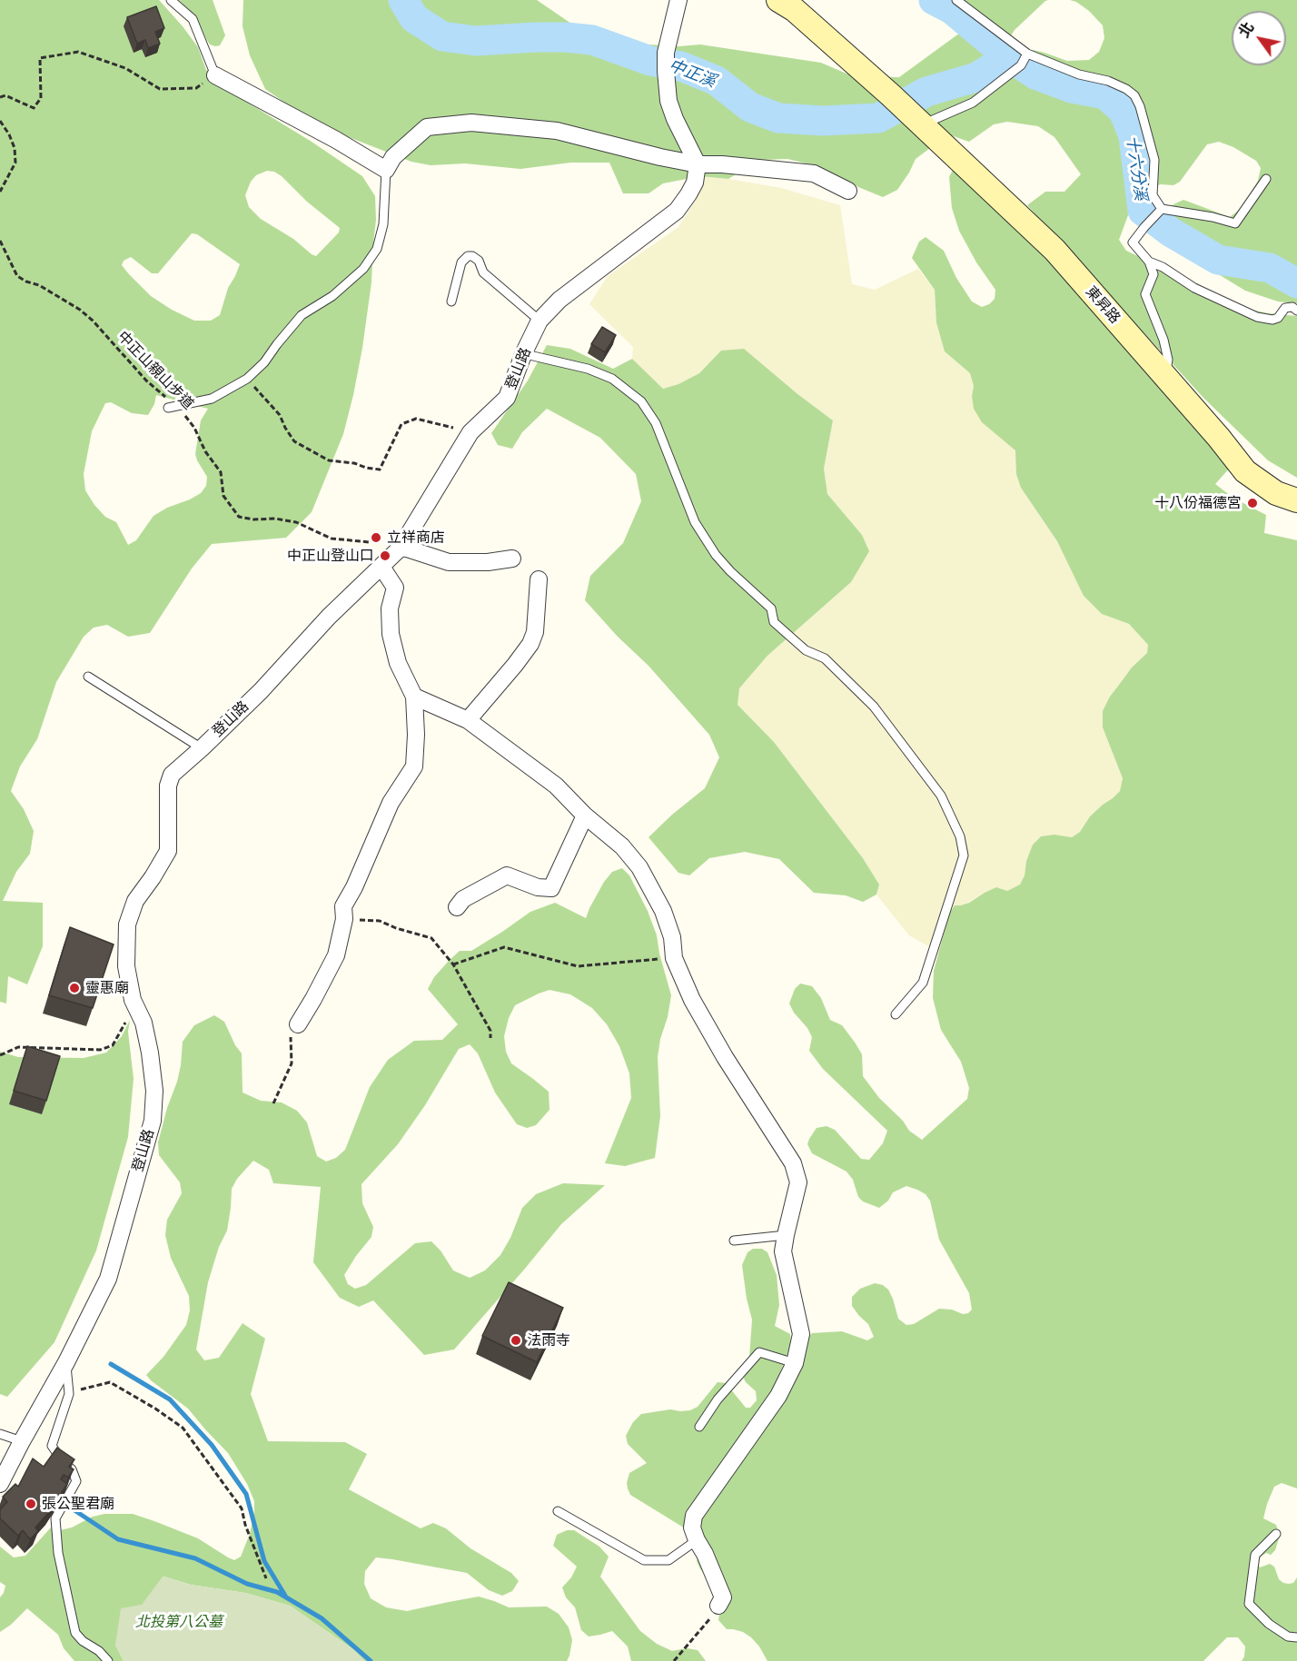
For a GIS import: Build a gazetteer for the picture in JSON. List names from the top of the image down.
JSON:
{
  "streets": {
    "street": ["東昇路", "登山路"],
    "path": ["中正山親山步道"]
  },
  "water": ["中正溪", "十六分溪"],
  "parks": ["北投第八公墓"],
  "places": [
    "十八份福德宮",
    "立祥商店",
    "中正山登山口",
    "靈惠廟",
    "法雨寺",
    "張公聖君廟"
  ],
  "north": "top left"
}
